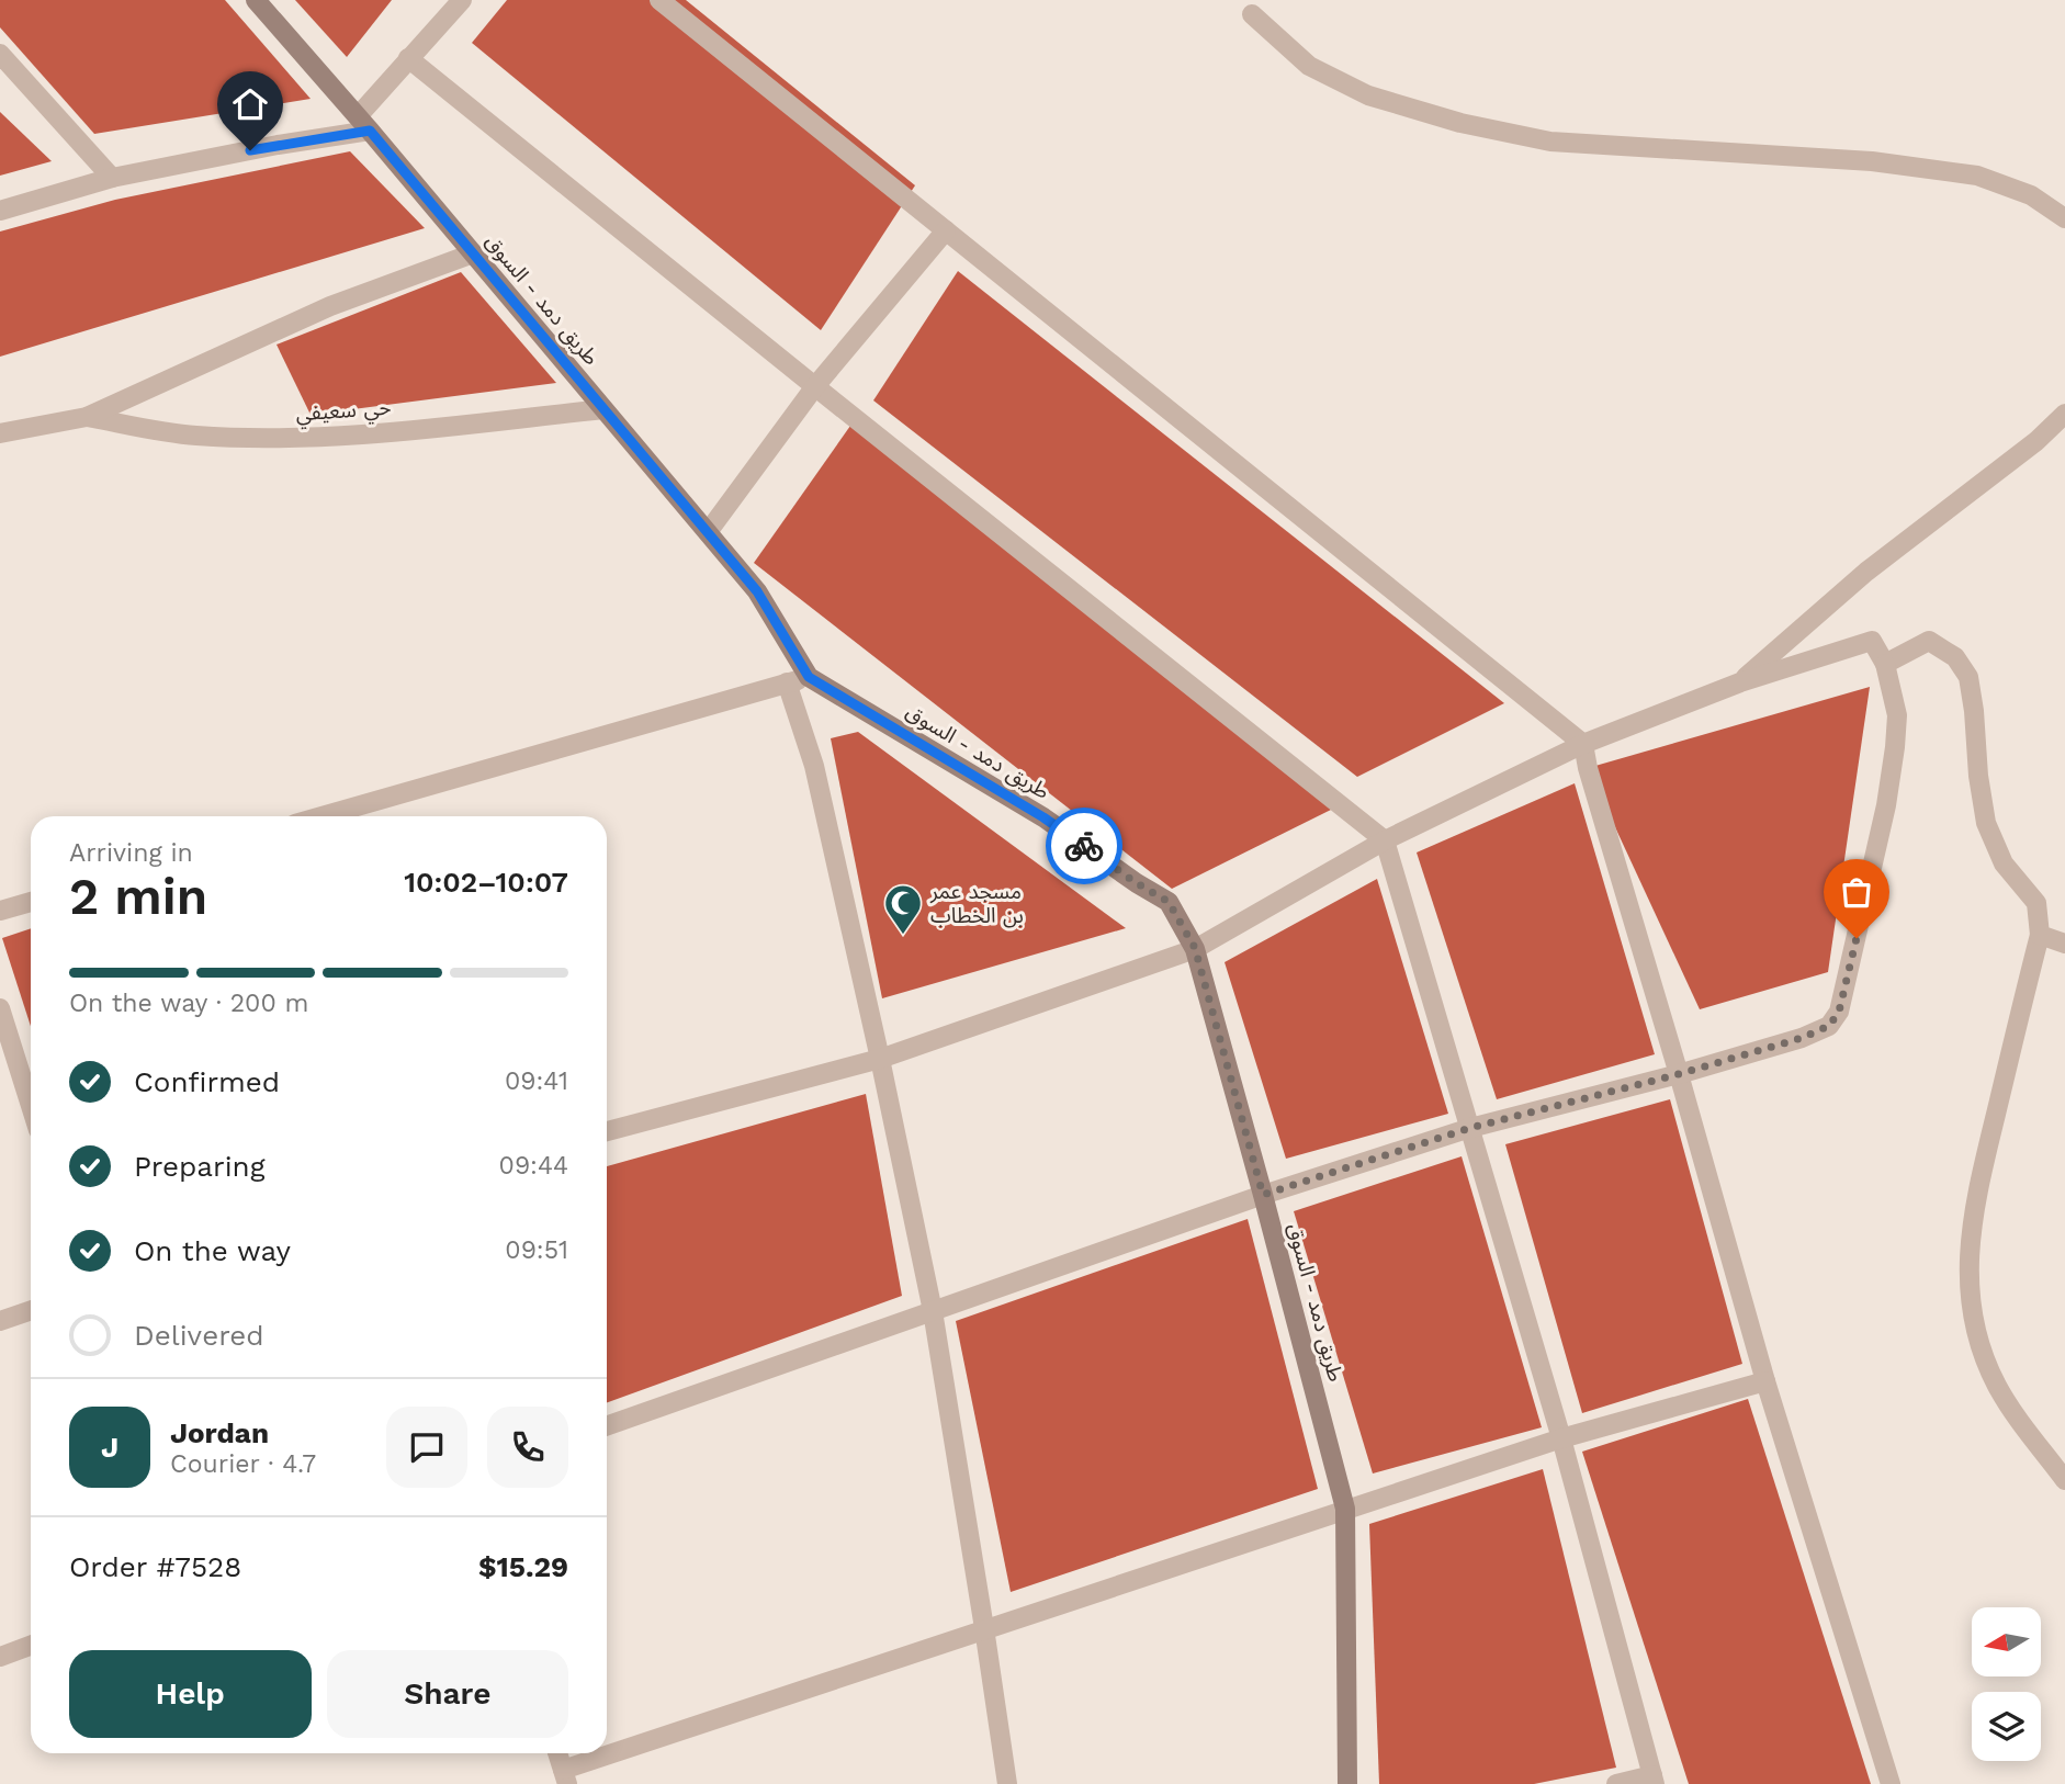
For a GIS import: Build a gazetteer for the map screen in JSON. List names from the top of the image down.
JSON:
{
  "streets": {
    "main road": ["طريق دمد - السوق"],
    "street": ["حي سعيفي"]
  },
  "crossings": [
    ["طريق دمد - السوق", "حي سعيفي"]
  ],
  "places": {
    "mosque": ["مسجد عمر بن الخطاب"]
  },
  "north": "left",
  "page": {
    "heading": ["2 min", "Arriving in", "10:02–10:07"],
    "panel": [
      "Jordan",
      "Courier · 4.7",
      "Order #7528",
      "$15.29"
    ],
    "bar": "On the way · 200 m",
    "list": [
      ["Confirmed", "09:41"],
      ["Preparing", "09:44"],
      ["On the way", "09:51"],
      "Delivered"
    ],
    "round": "J",
    "buttons": ["Help", "Share"]
  }
}
